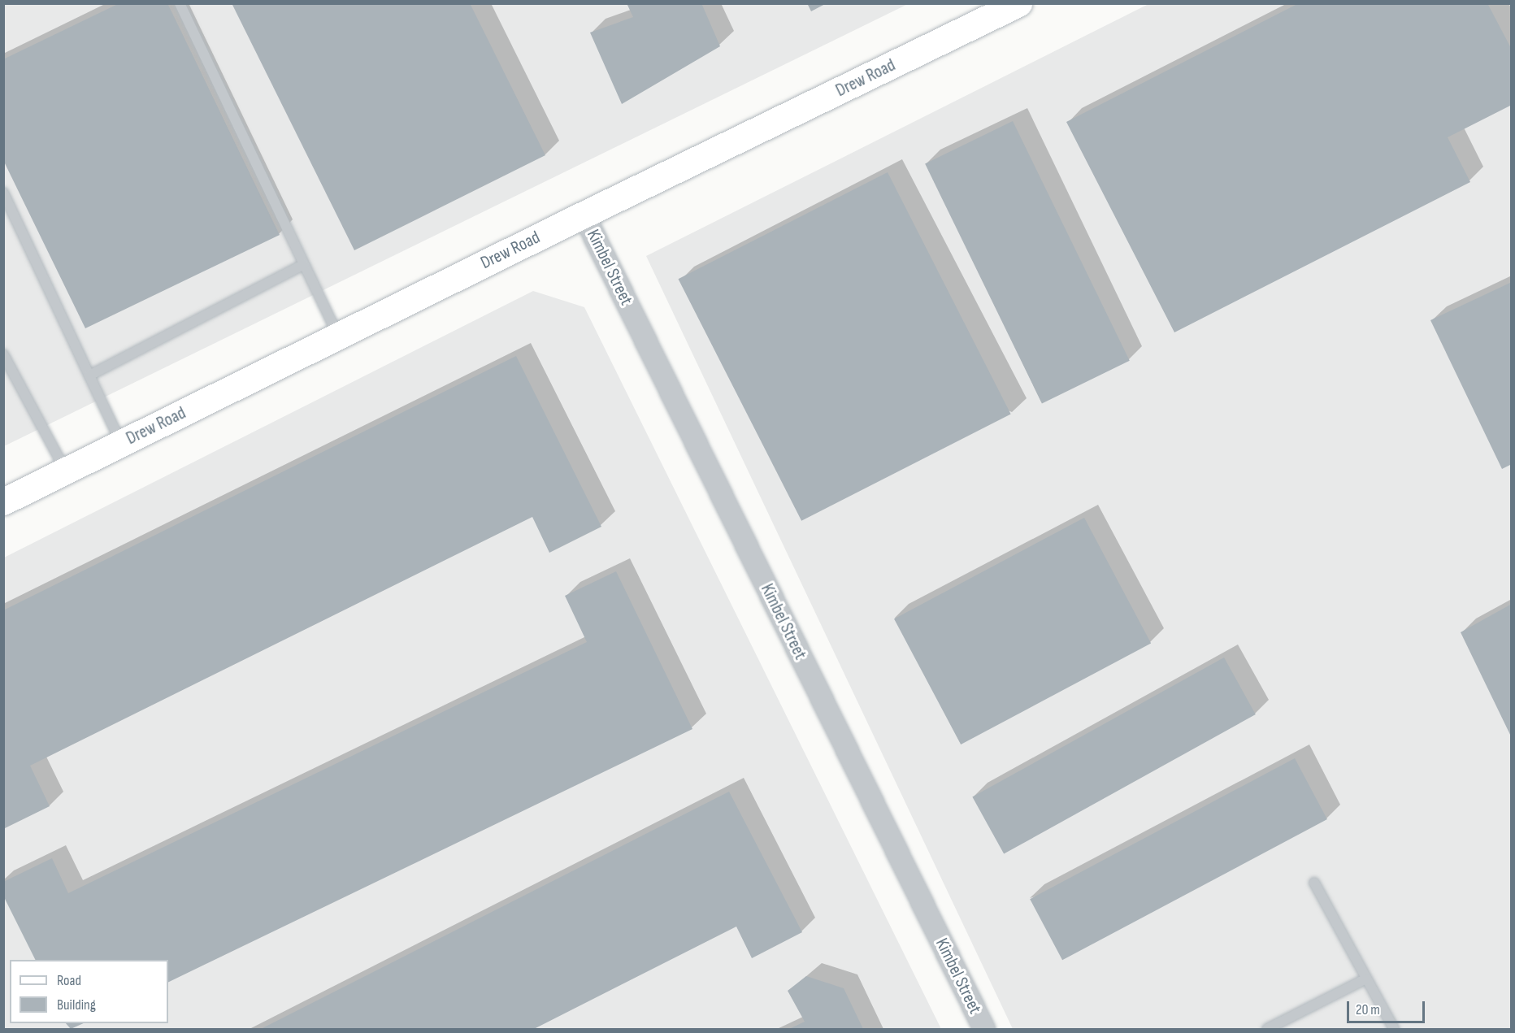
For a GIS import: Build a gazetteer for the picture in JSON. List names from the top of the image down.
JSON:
{
  "streets": {
    "street": ["Drew Road", "Kimbel Street"]
  },
  "crossings": [
    ["Drew Road", "Kimbel Street"]
  ],
  "legend": ["Road", "Building"],
  "scale_bar": "20 m"
}
